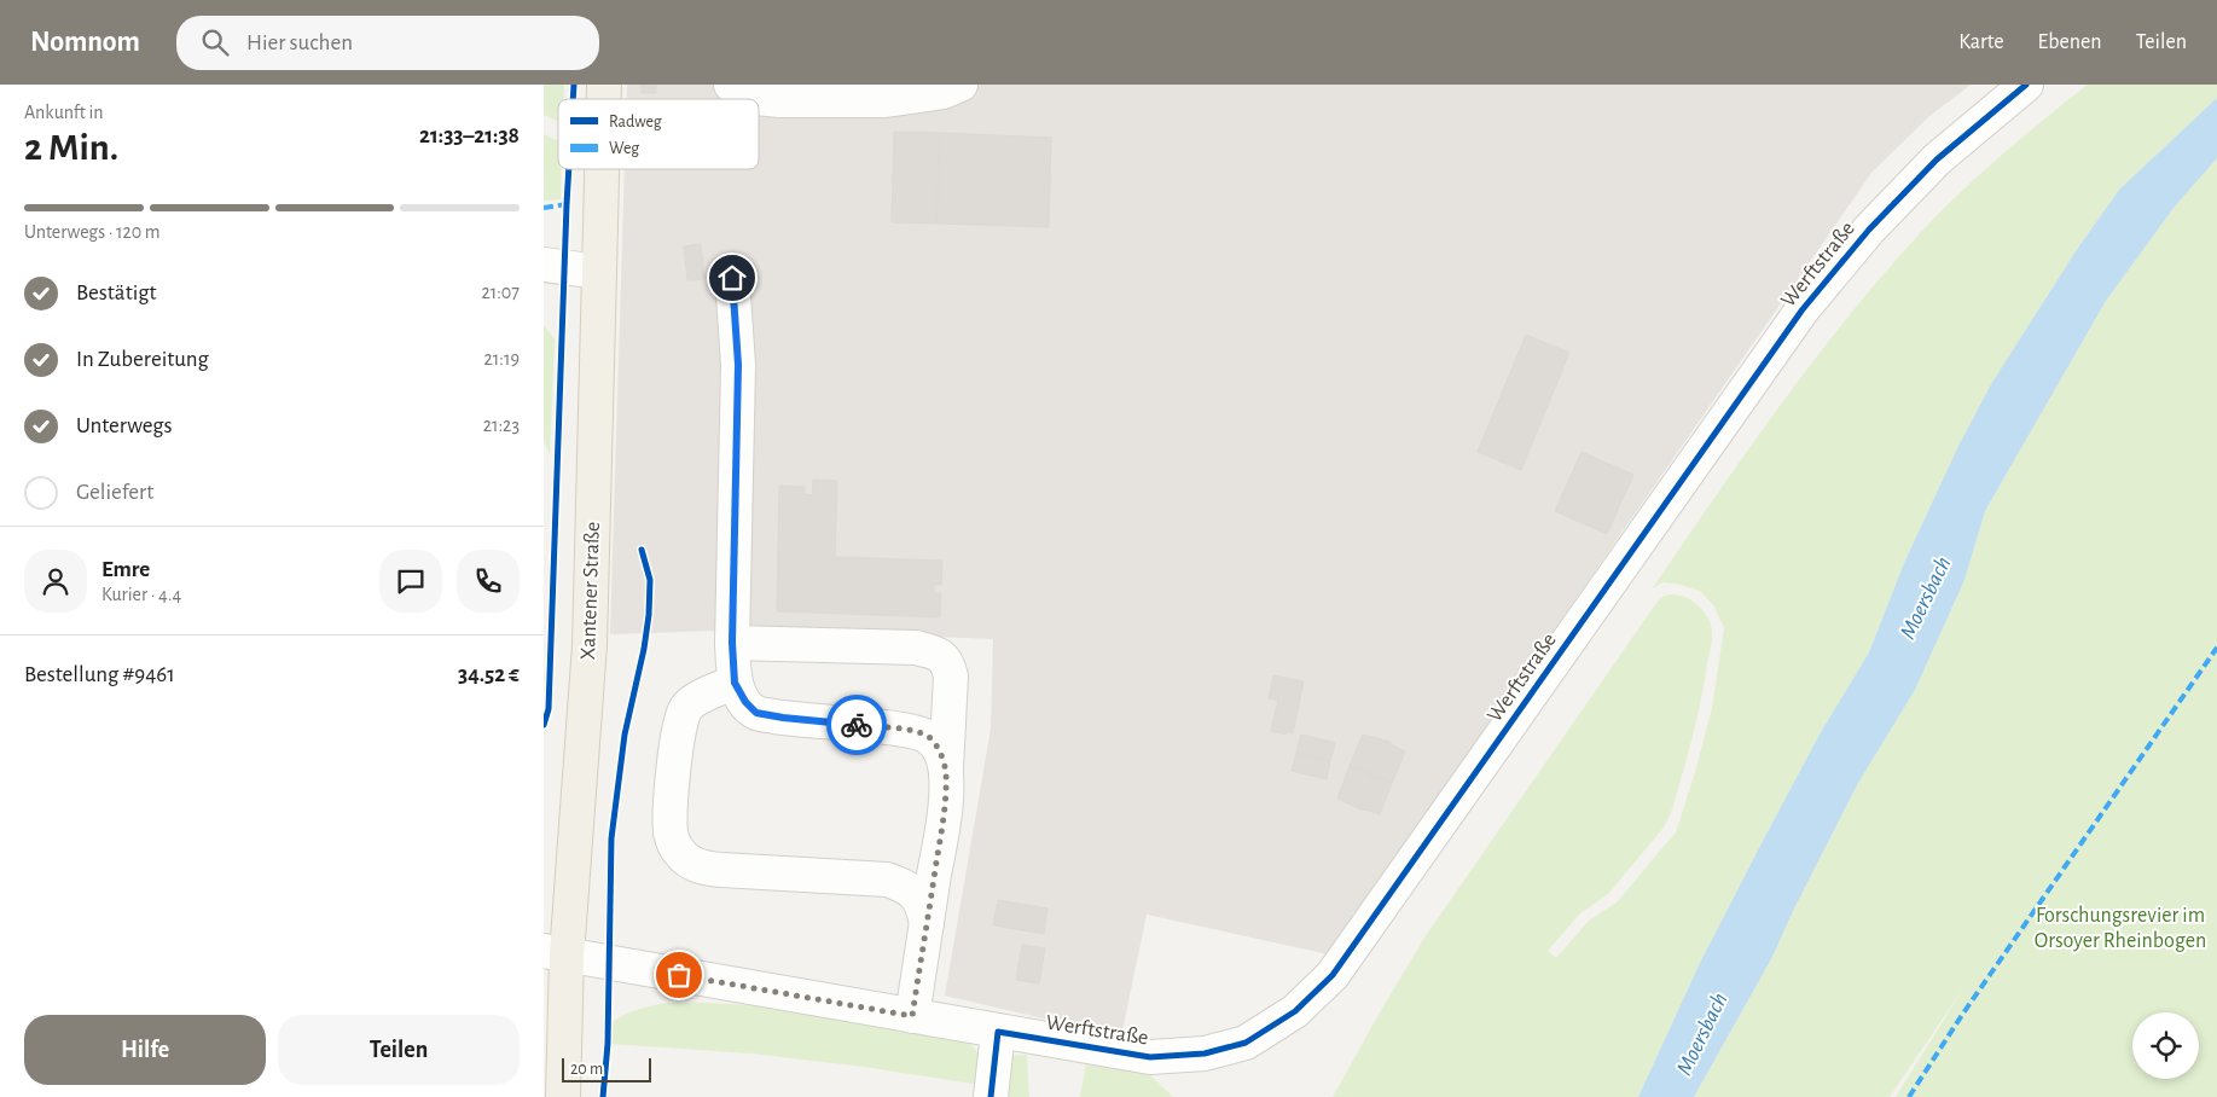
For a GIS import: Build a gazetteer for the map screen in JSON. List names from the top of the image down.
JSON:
{
  "streets": {
    "main road": ["Xantener Straße"],
    "street": ["Werftstraße"]
  },
  "crossings": [
    ["Werftstraße", "Xantener Straße"]
  ],
  "water": ["Moersbach"],
  "parks": ["Forschungsrevier im Orsoyer Rheinbogen"],
  "legend": ["Radweg", "Weg"],
  "scale_bar": "20 m",
  "page": {
    "header": "Nomnom",
    "search": "Hier suchen",
    "nav": ["Karte", "Ebenen", "Teilen"],
    "heading": ["2 Min.", "Ankunft in", "21:33–21:38"],
    "panel": [
      "Emre",
      "Kurier · 4.4",
      "Bestellung #9461",
      "34.52 €"
    ],
    "bar": "Unterwegs · 120 m",
    "list": [
      ["Bestätigt", "21:07"],
      ["In Zubereitung", "21:19"],
      ["Unterwegs", "21:23"],
      "Geliefert"
    ],
    "buttons": ["Hilfe", "Teilen"],
    "scale": "20 m"
  }
}
